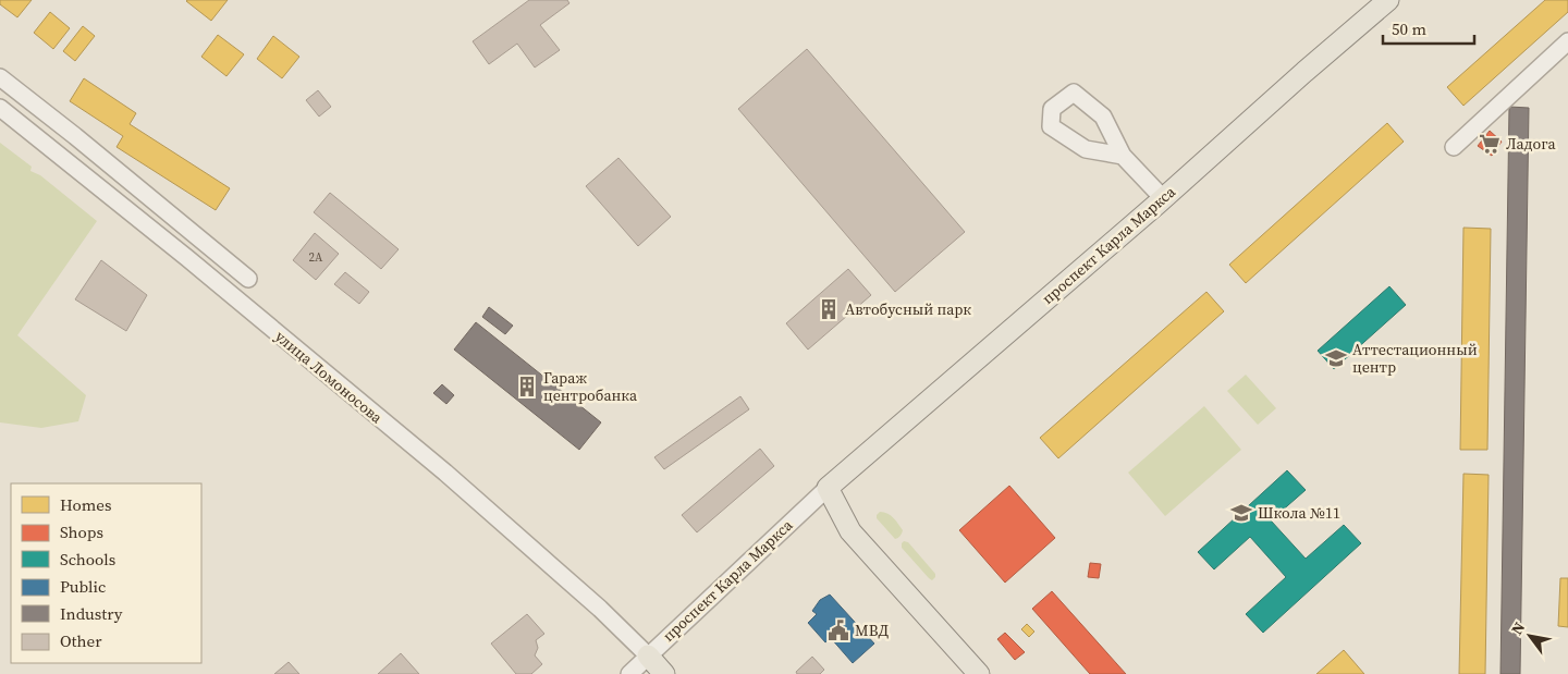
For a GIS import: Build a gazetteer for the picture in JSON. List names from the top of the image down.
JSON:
{
  "streets": {
    "main road": ["проспект Карла Маркса"],
    "street": ["улица Ломоносова"]
  },
  "crossings": [
    ["проспект Карла Маркса", "улица Ломоносова"]
  ],
  "places": {
    "supermarket": ["Ладога"],
    "building": ["Автобусный парк", "Гараж центробанка"],
    "school or university": ["Аттестационный центр", "Школа №11"],
    "public building": ["МВД"]
  },
  "house_numbers": ["2А"],
  "legend": [
    "Homes",
    "Shops",
    "Schools",
    "Public",
    "Industry",
    "Other"
  ],
  "scale_bar": "50 m",
  "north": "top left"
}
